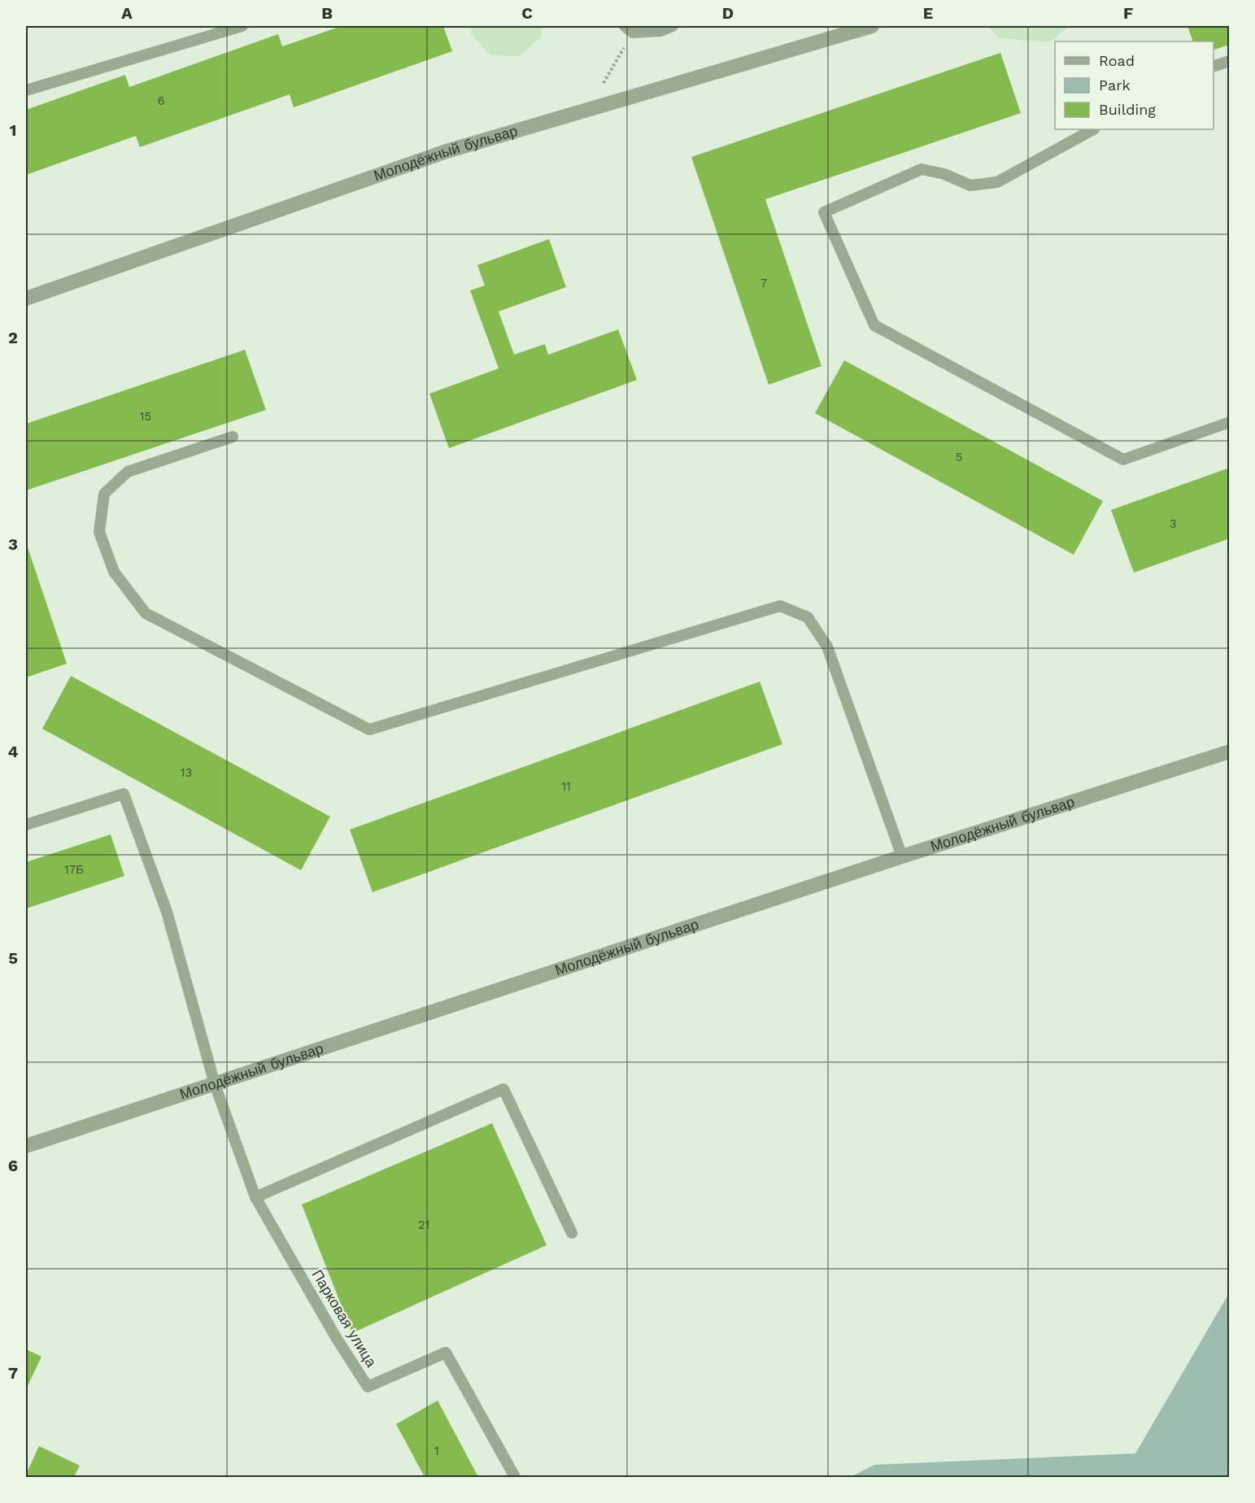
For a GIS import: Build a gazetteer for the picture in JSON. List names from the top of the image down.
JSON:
{
  "streets": {
    "street": ["Молодёжный бульвар"],
    "lane": ["Парковая улица"]
  },
  "crossings": [
    ["Молодёжный бульвар", "Парковая улица"]
  ],
  "house_numbers": [
    "6",
    "7",
    "15",
    "5",
    "3",
    "13",
    "11",
    "17Б",
    "21",
    "1"
  ],
  "legend": ["Road", "Park", "Building"],
  "grid": {
    "columns": [
      "A",
      "B",
      "C",
      "D",
      "E",
      "F"
    ],
    "rows": [
      "1",
      "2",
      "3",
      "4",
      "5",
      "6",
      "7"
    ]
  }
}
